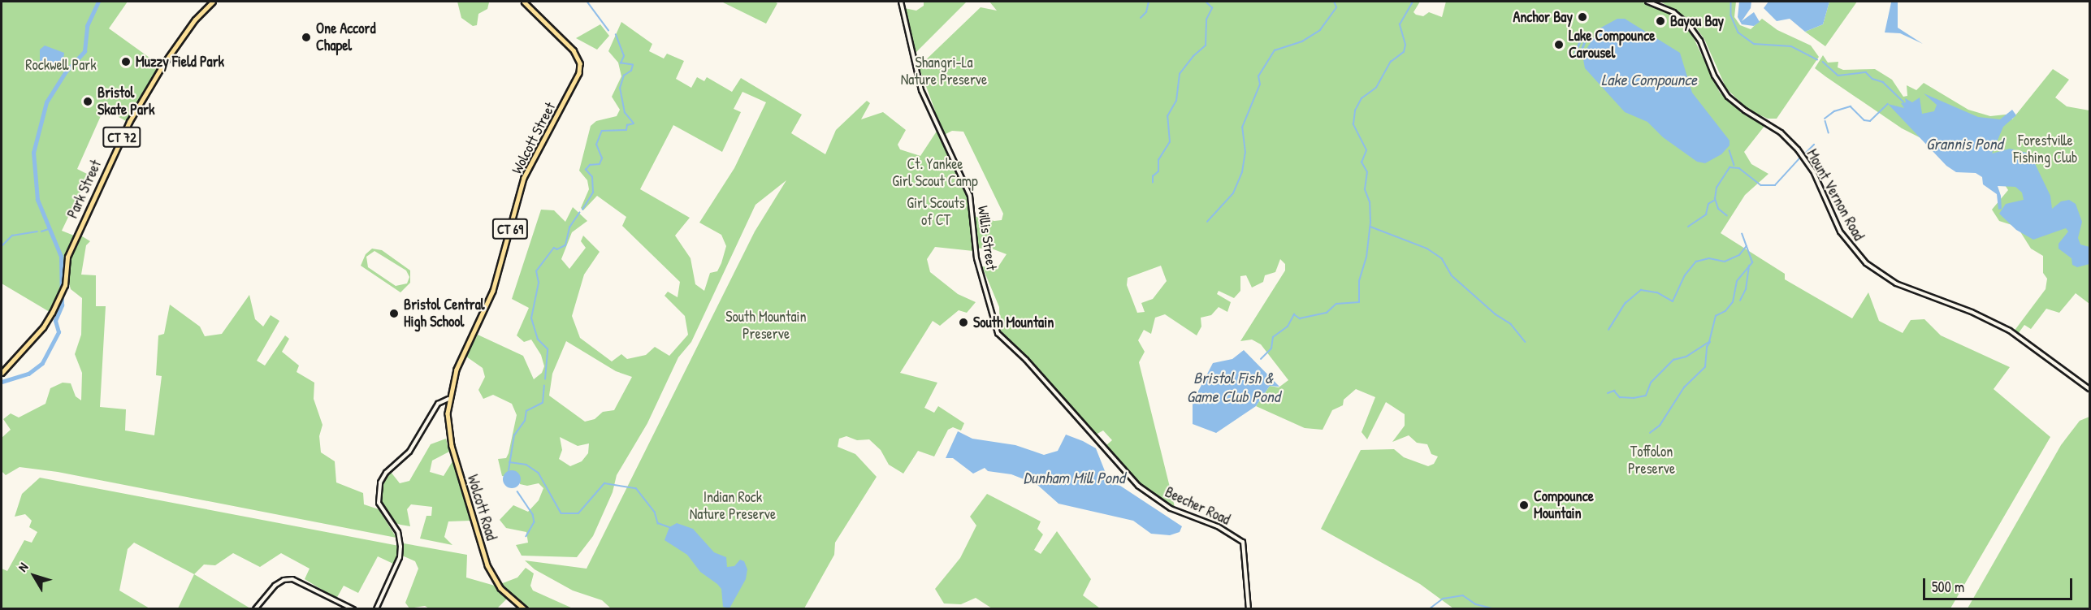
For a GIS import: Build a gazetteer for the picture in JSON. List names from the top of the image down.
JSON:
{
  "streets": {
    "highway": ["CT 72", "Park Street"],
    "main road": [
      "Wolcott Street",
      "Mount Vernon Road",
      "CT 69",
      "Willis Street",
      "Beecher Road",
      "Wolcott Road"
    ]
  },
  "crossings": [
    ["Wolcott Street", "Wolcott Road"],
    ["Willis Street", "Beecher Road"]
  ],
  "water": [
    "Lake Compounce",
    "Grannis Pond",
    "Bristol Fish & Game Club Pond",
    "Dunham Mill Pond"
  ],
  "parks": [
    "Shangri-La Nature Preserve",
    "Rockwell Park",
    "Forestville Fishing Club",
    "Ct. Yankee Girl Scout Camp",
    "Girl Scouts of CT",
    "South Mountain Preserve",
    "Toffolon Preserve",
    "Indian Rock Nature Preserve"
  ],
  "places": [
    "Anchor Bay",
    "Bayou Bay",
    "One Accord Chapel",
    "Lake Compounce Carousel",
    "Muzzy Field Park",
    "Bristol Skate Park",
    "Bristol Central High School",
    "South Mountain",
    "Compounce Mountain"
  ],
  "scale_bar": "500 m",
  "north": "top left"
}
